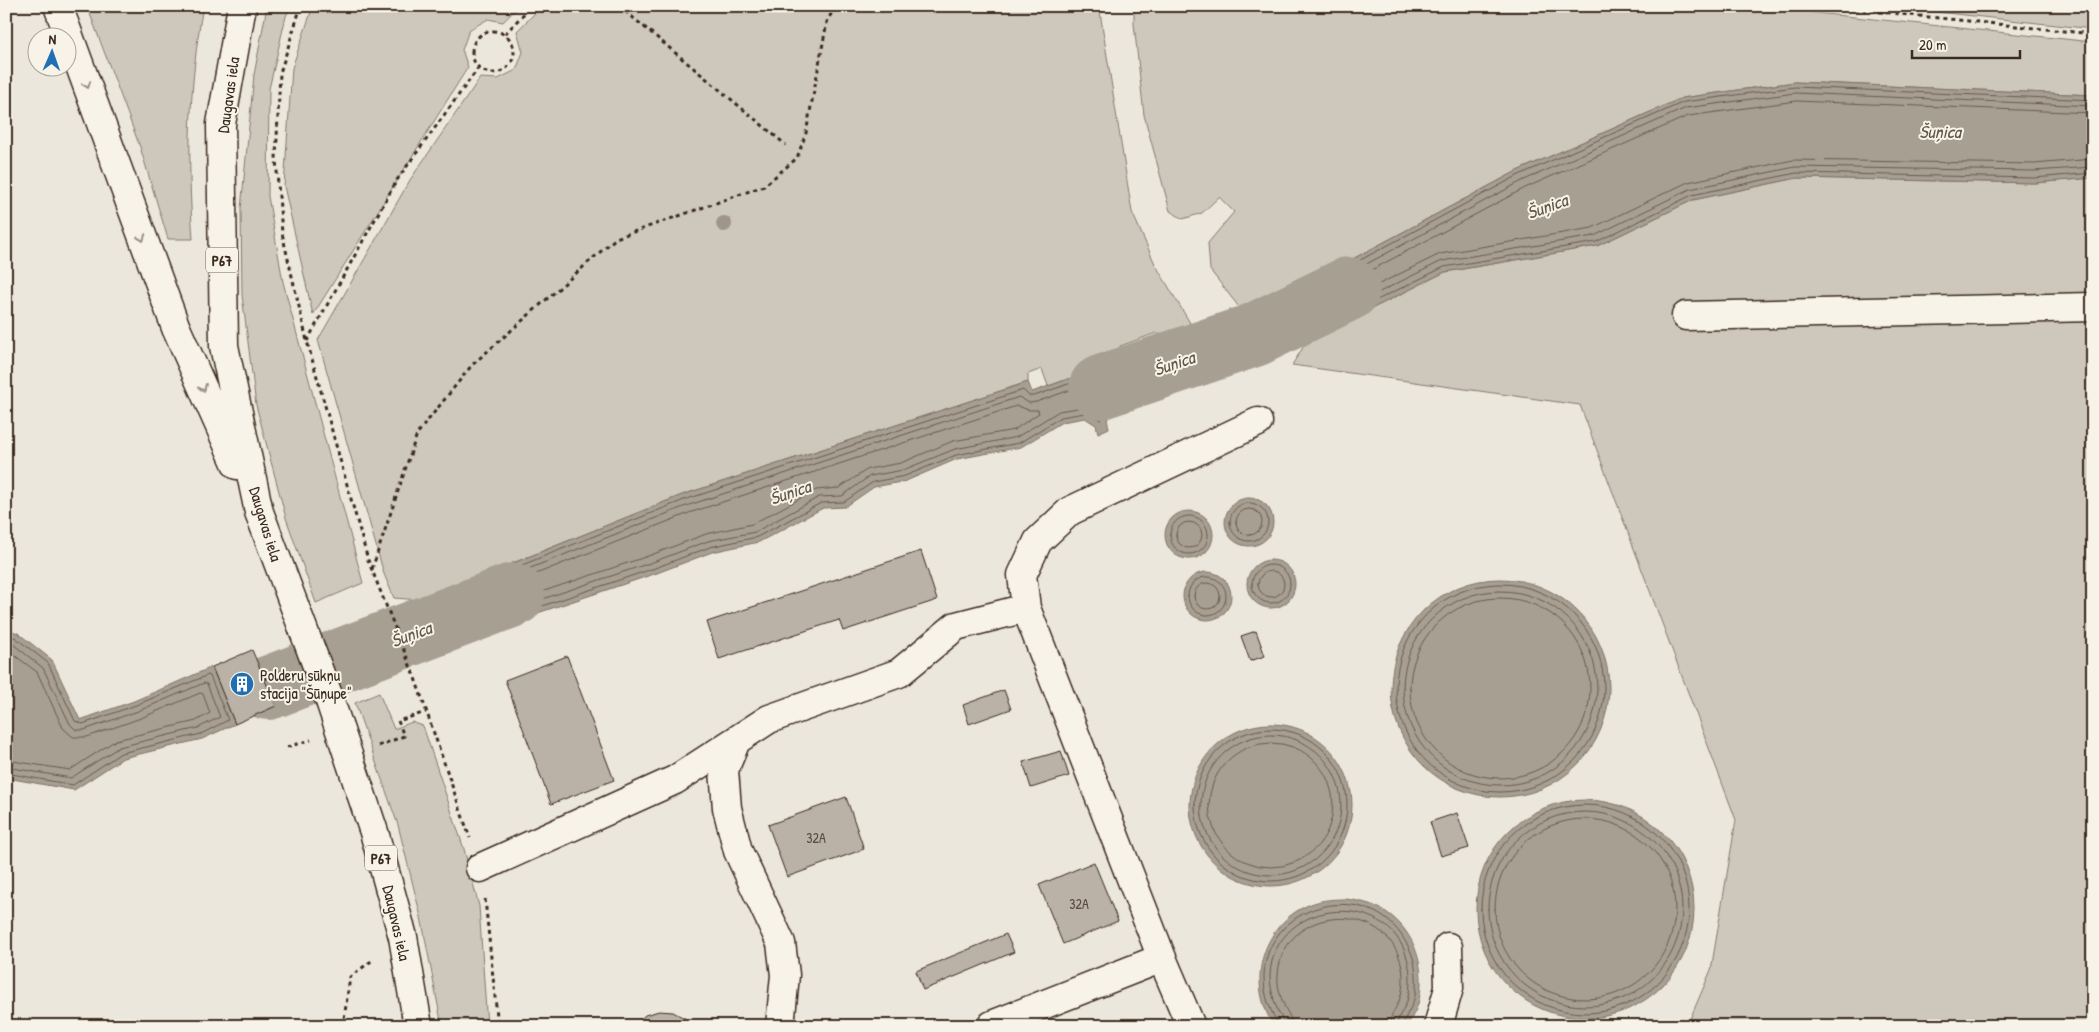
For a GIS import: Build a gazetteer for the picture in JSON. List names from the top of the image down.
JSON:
{
  "streets": {
    "main road": ["Daugavas iela", "P67"]
  },
  "water": ["Šuņica"],
  "places": {
    "building": ["Polderu sūkņu stacija \"Šūņupe\""]
  },
  "house_numbers": ["32A", "32A"],
  "scale_bar": "20 m",
  "north": "top"
}
